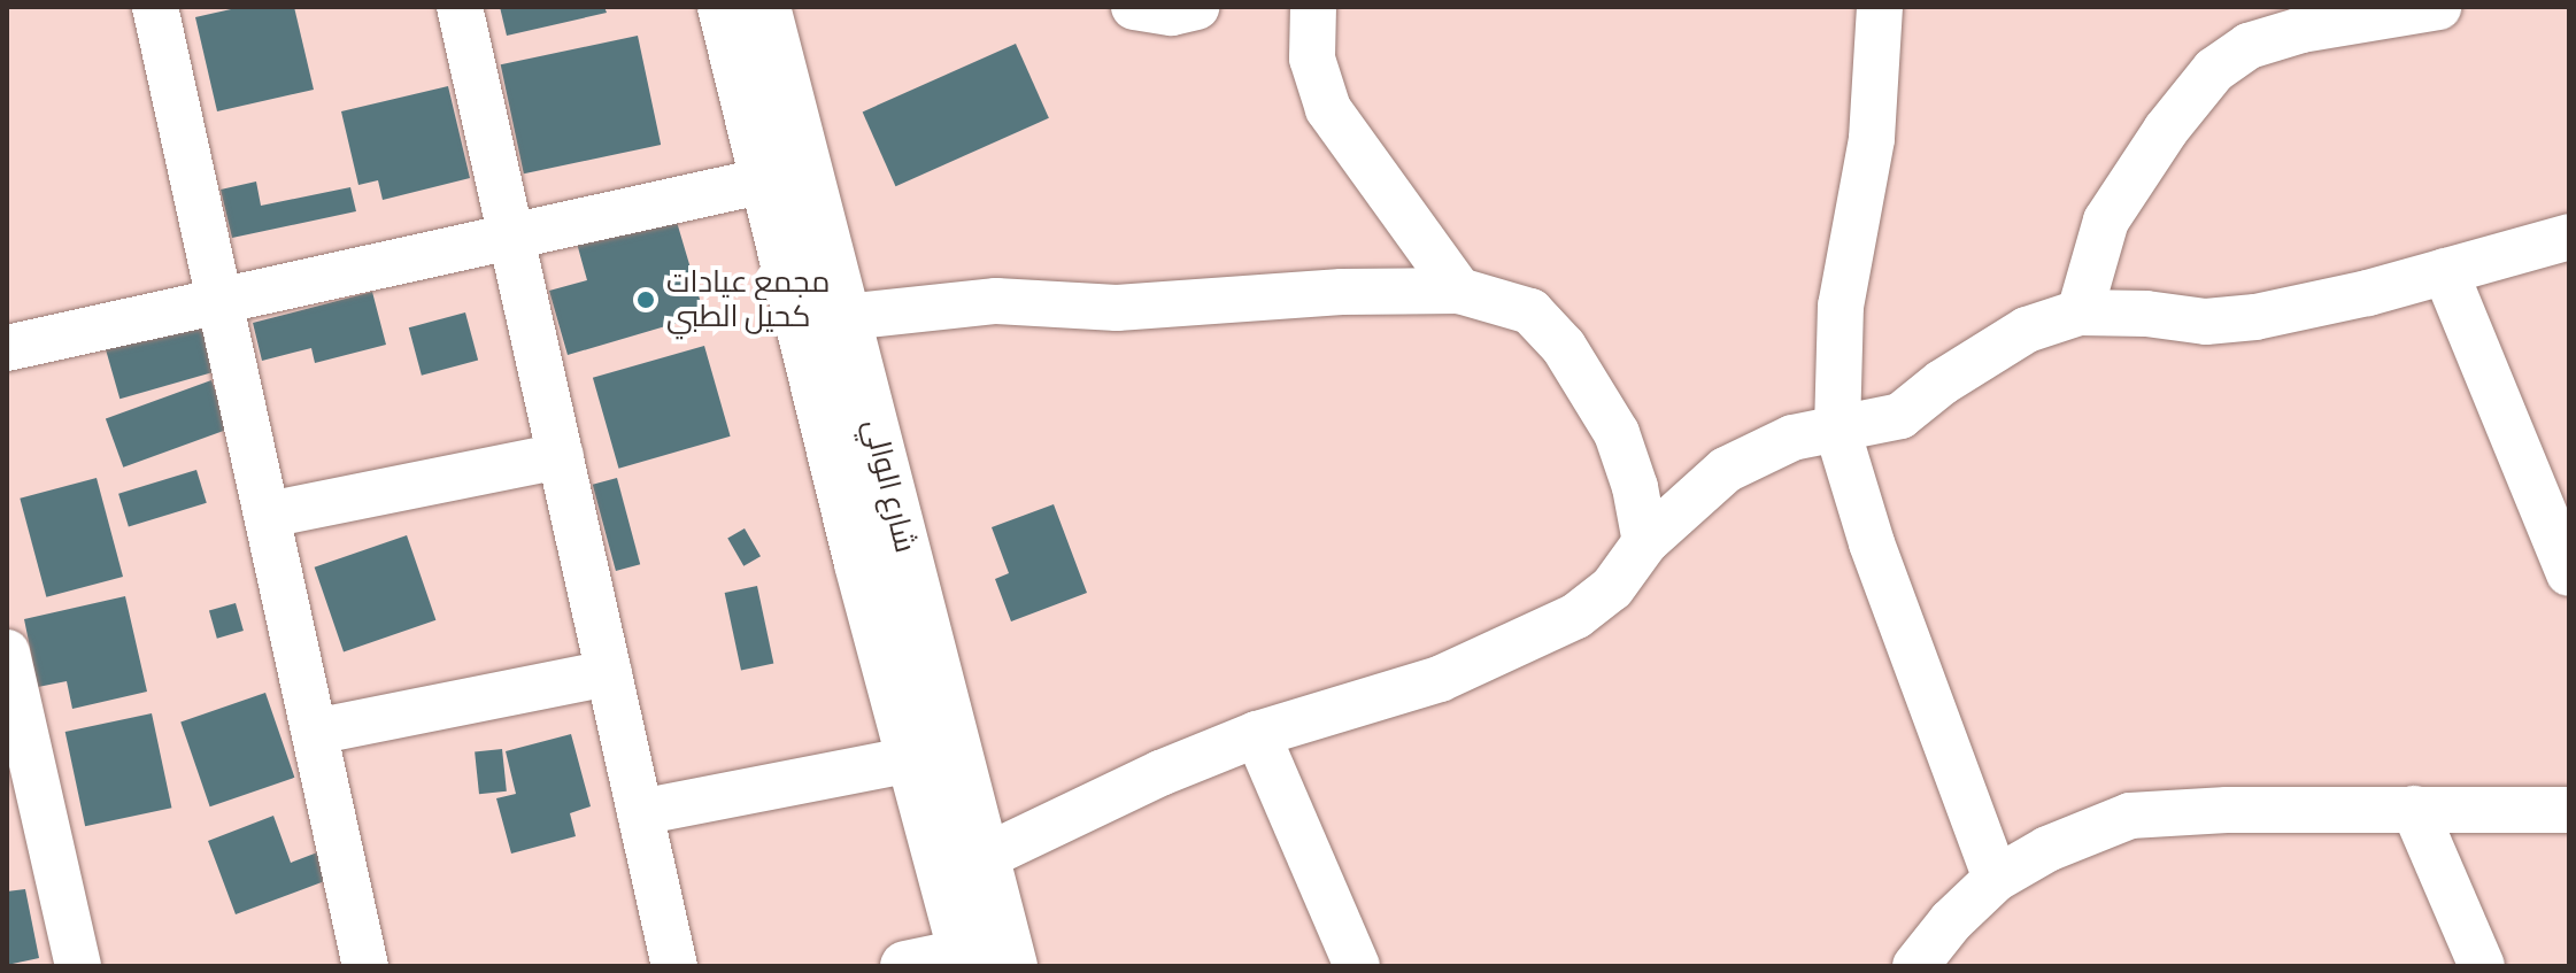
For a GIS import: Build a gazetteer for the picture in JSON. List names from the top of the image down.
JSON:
{
  "streets": {
    "street": ["شارع الوالي"]
  },
  "places": ["مجمع عيادات كحيل الطبي"]
}
